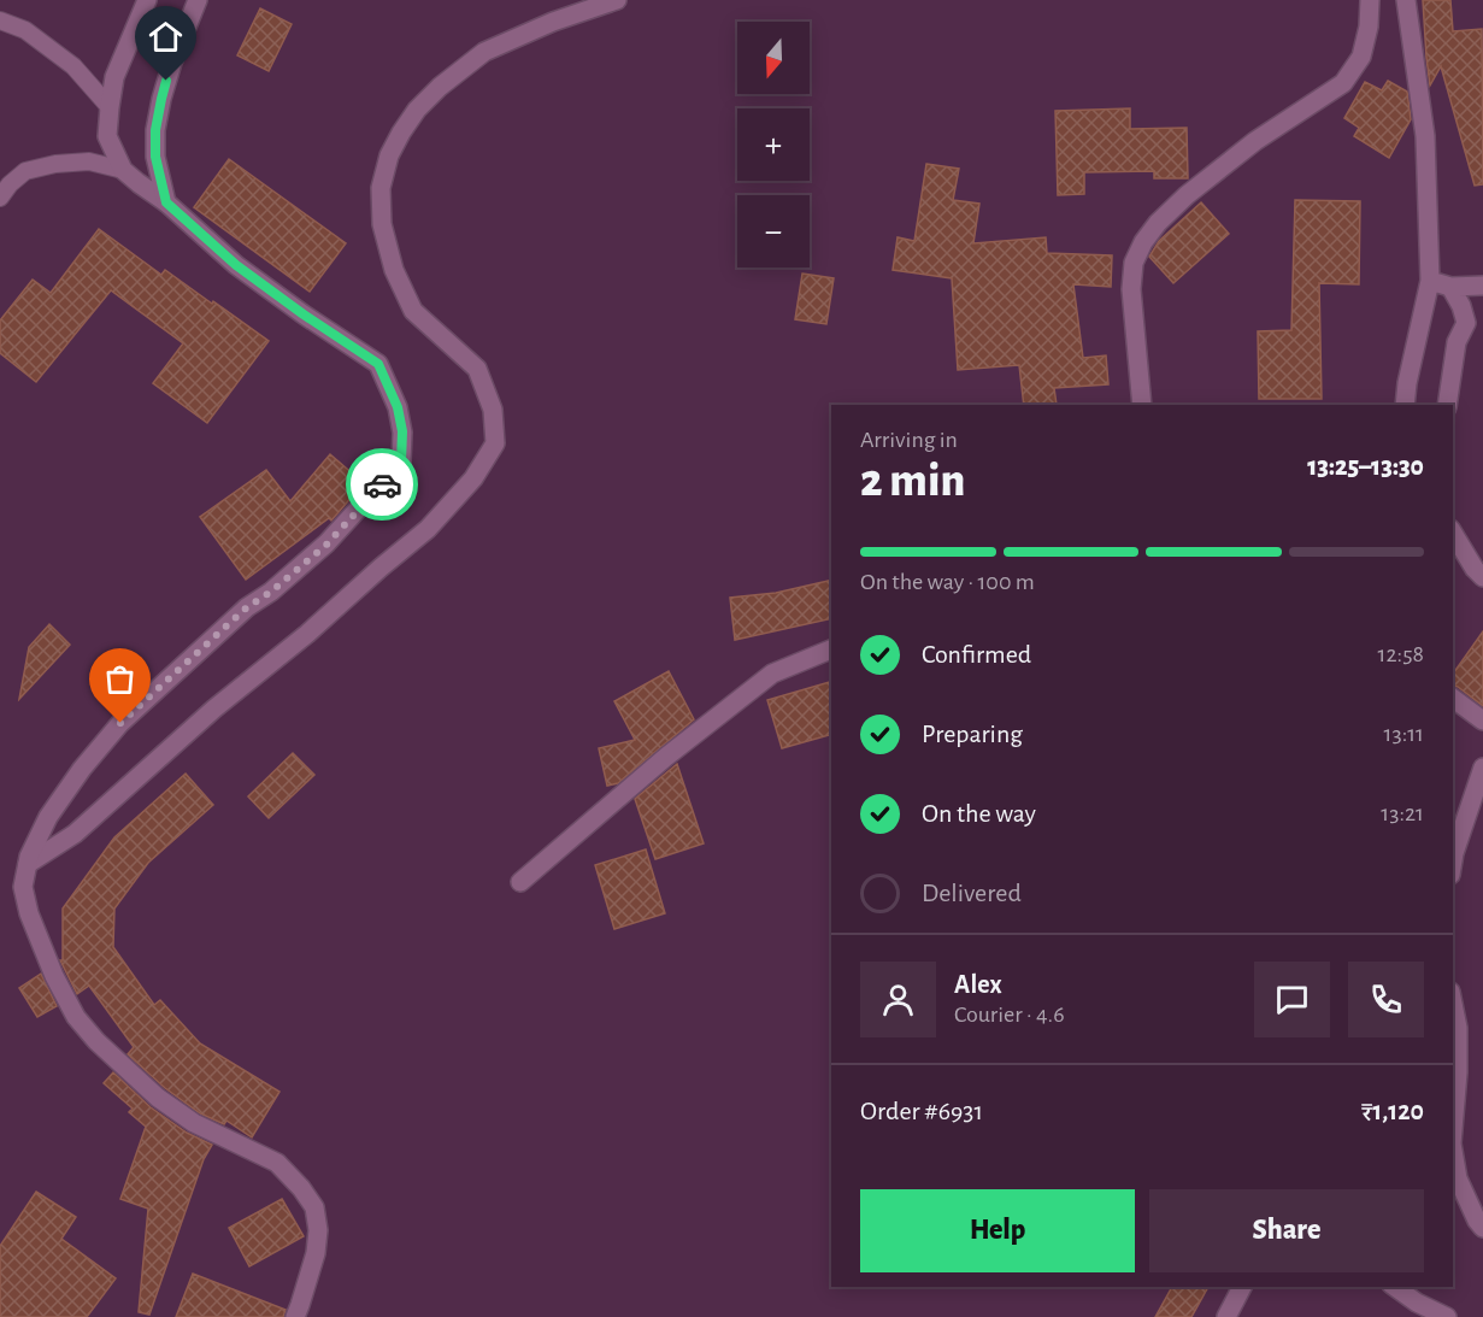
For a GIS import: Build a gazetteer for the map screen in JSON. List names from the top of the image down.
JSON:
{
  "north": "bottom",
  "page": {
    "map_buttons": ["+", "−"],
    "heading": ["2 min", "Arriving in", "13:25–13:30"],
    "panel": [
      "Alex",
      "Courier · 4.6",
      "Order #6931",
      "₹1,120"
    ],
    "bar": "On the way · 100 m",
    "list": [
      ["Confirmed", "12:58"],
      ["Preparing", "13:11"],
      ["On the way", "13:21"],
      "Delivered"
    ],
    "buttons": ["Help", "Share"]
  }
}
